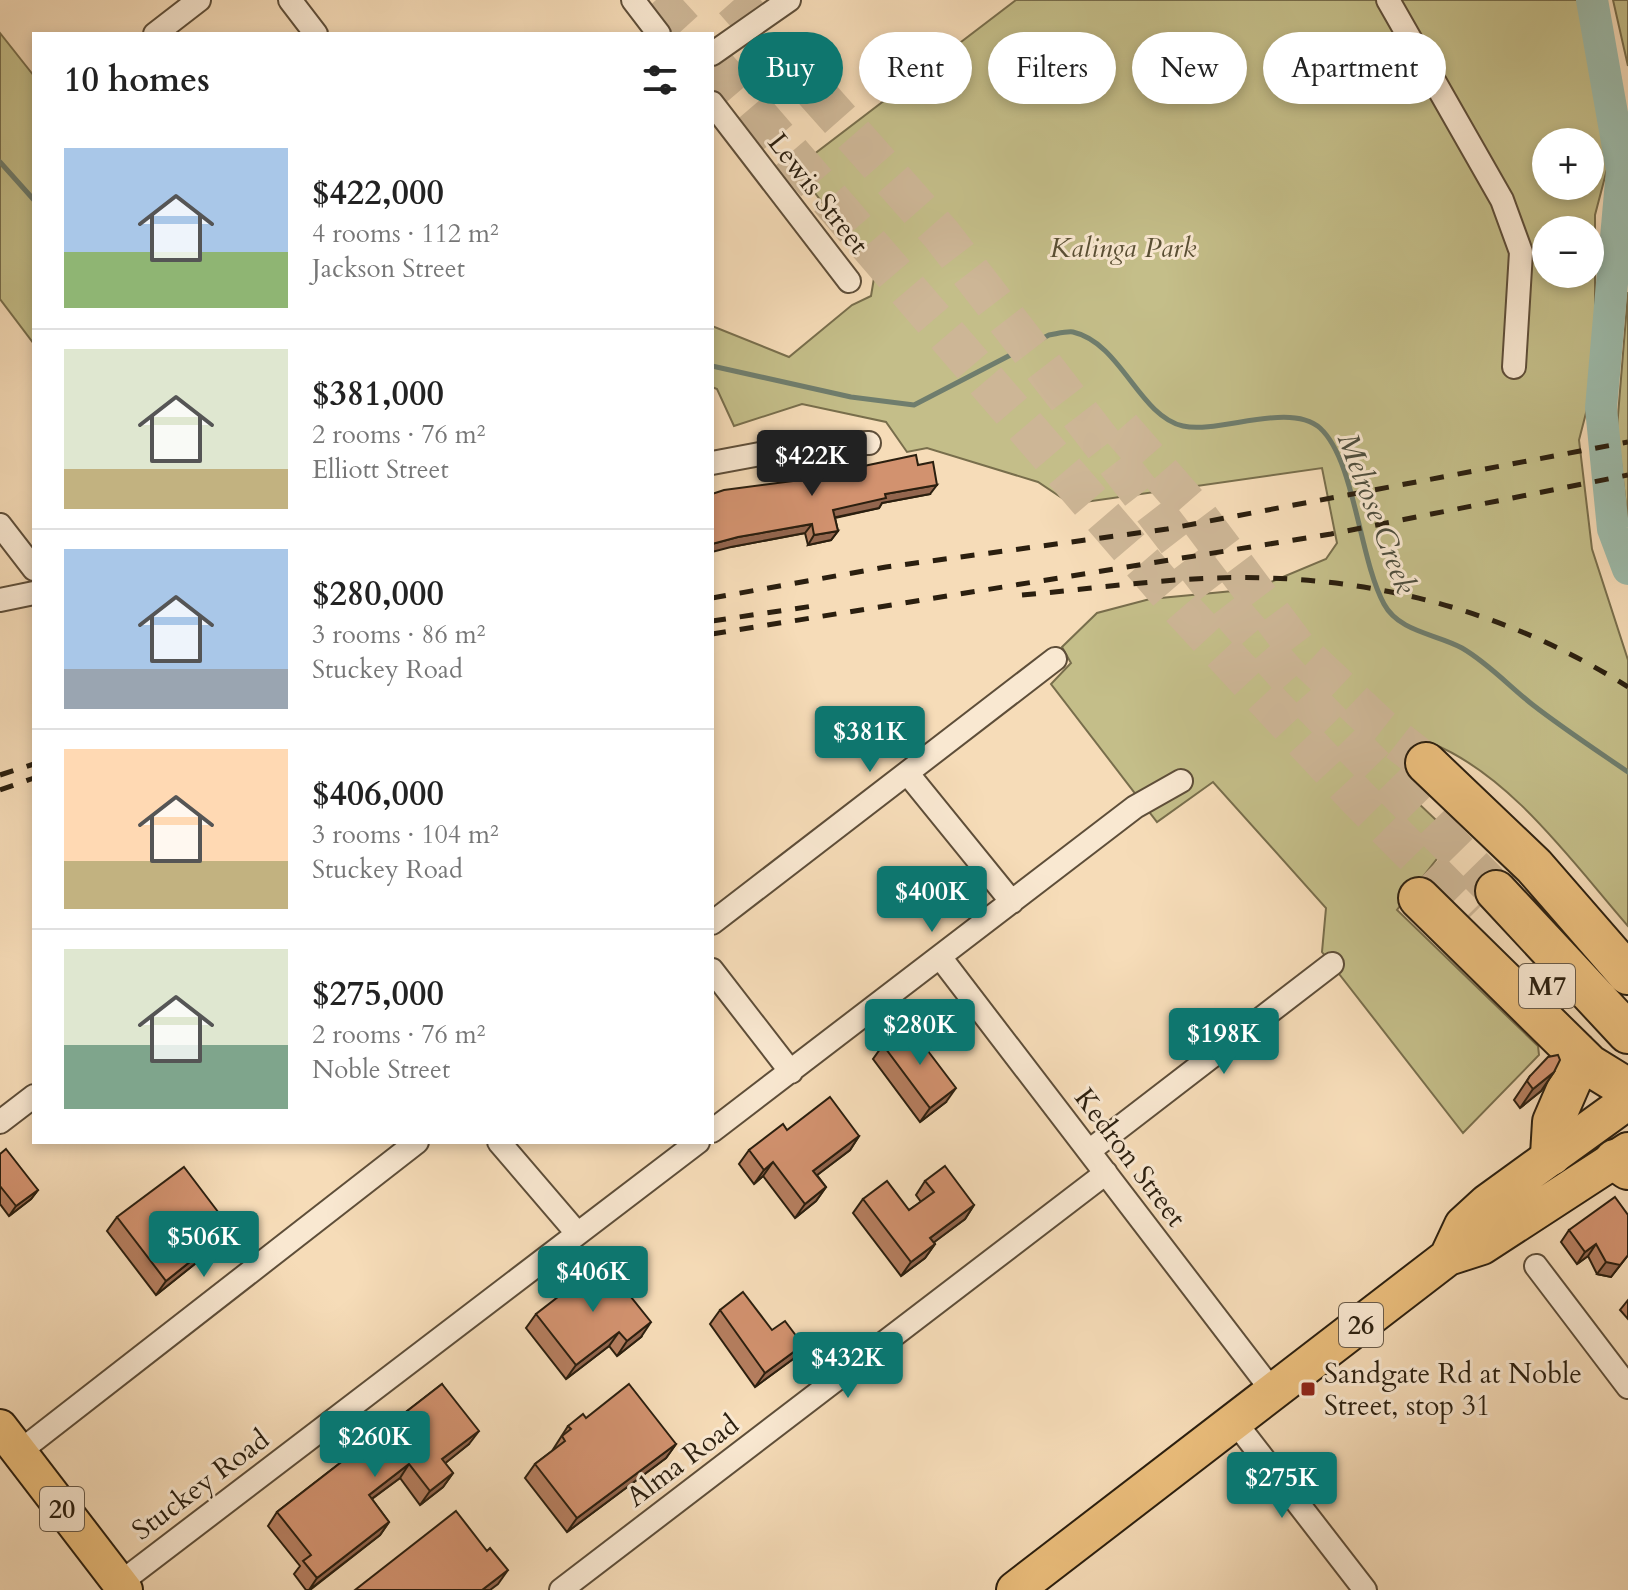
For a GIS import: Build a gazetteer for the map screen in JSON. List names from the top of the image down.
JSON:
{
  "streets": {
    "highway": ["M7", "26"],
    "main road": ["20"],
    "street": [
      "Lewis Street",
      "Kedron Street",
      "Alma Road",
      "Stuckey Road"
    ]
  },
  "crossings": [
    ["Kedron Street", "26"],
    ["Kedron Street", "Alma Road"],
    ["Stuckey Road", "20"]
  ],
  "water": ["Melrose Creek"],
  "parks": ["Kalinga Park"],
  "places": {
    "transit": ["Sandgate Rd at Noble Street, stop 31"]
  },
  "page": {
    "chip": [
      "Buy",
      "Rent",
      "Filters",
      "New",
      "Apartment"
    ],
    "heading": "10 homes",
    "map_buttons": ["+", "−"],
    "list": [
      {
        "name": "$422,000",
        "note": "4 rooms · 112 m² · Jackson Street"
      },
      {
        "name": "$381,000",
        "note": "2 rooms · 76 m² · Elliott Street"
      },
      {
        "name": "$280,000",
        "note": "3 rooms · 86 m² · Stuckey Road"
      },
      {
        "name": "$406,000",
        "note": "3 rooms · 104 m² · Stuckey Road"
      },
      {
        "name": "$275,000",
        "note": "2 rooms · 76 m² · Noble Street"
      }
    ],
    "price": [
      "$422K",
      "$381K",
      "$400K",
      "$280K",
      "$198K",
      "$506K",
      "$406K",
      "$432K",
      "$260K",
      "$275K"
    ]
  }
}
